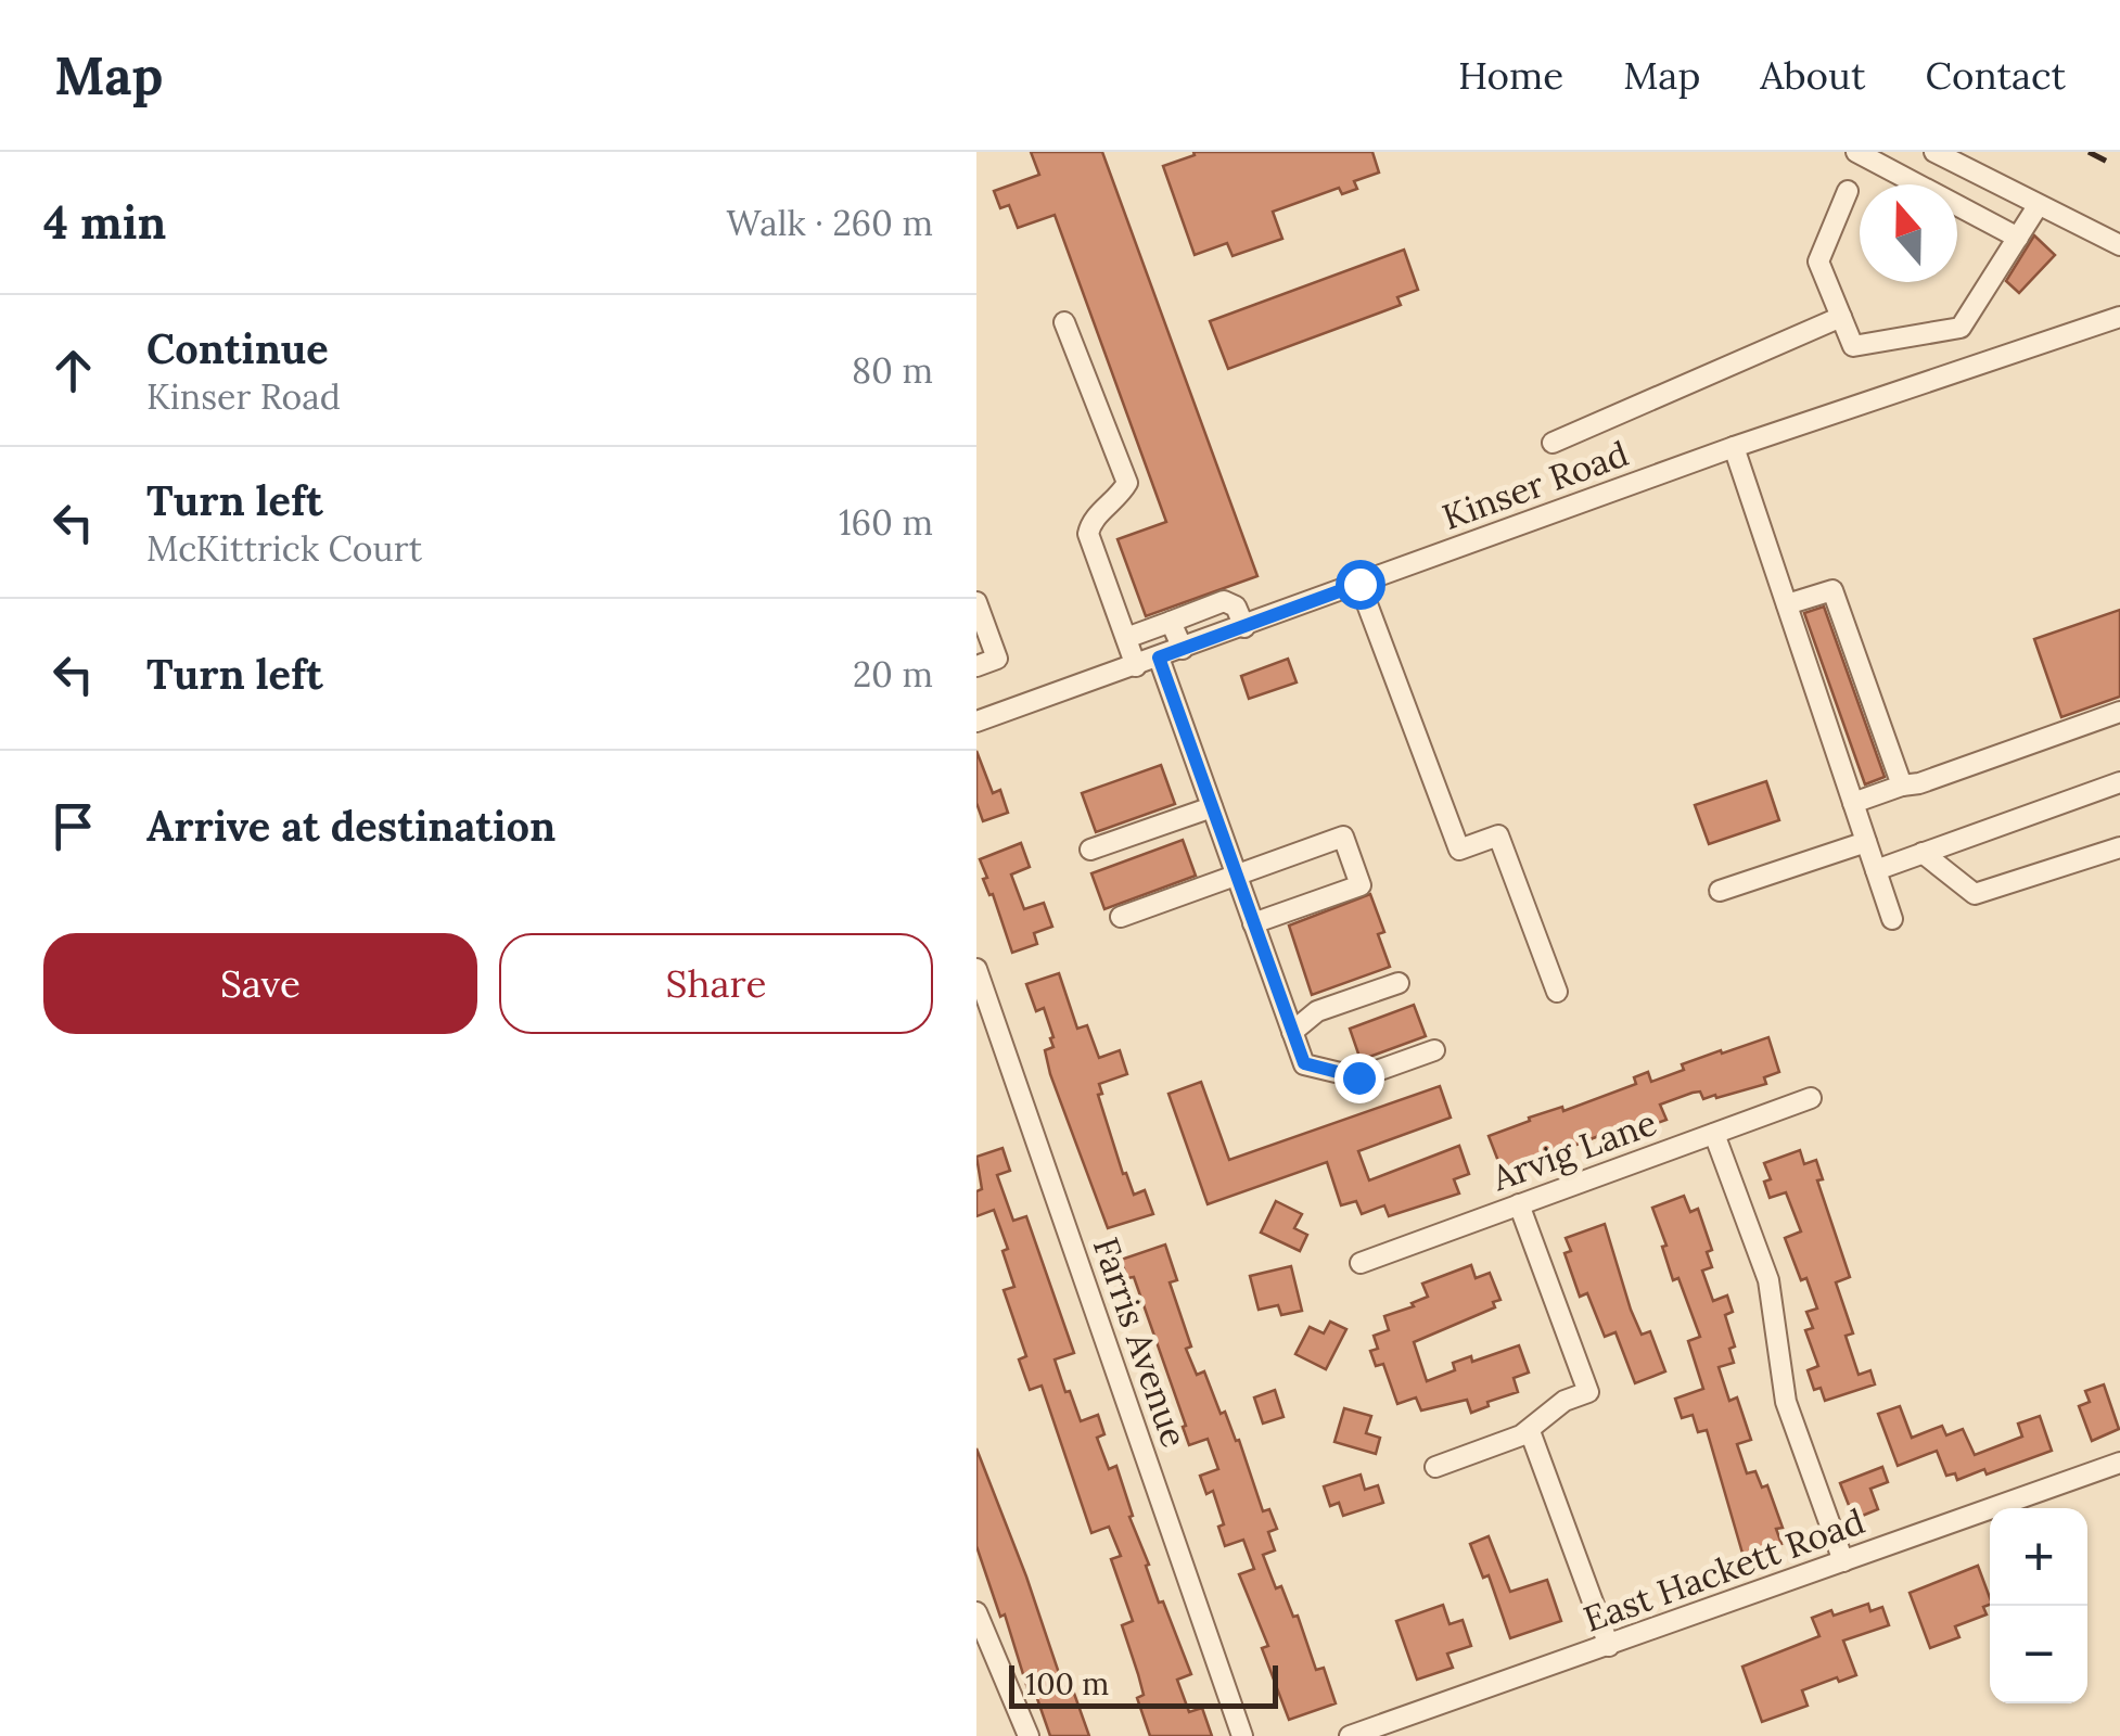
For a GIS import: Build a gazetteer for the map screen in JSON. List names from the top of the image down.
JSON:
{
  "streets": {
    "street": [
      "Kinser Road",
      "Arvig Lane",
      "Farris Avenue",
      "East Hackett Road"
    ]
  },
  "scale_bar": "100 m",
  "north": "top",
  "page": {
    "header": "Map",
    "nav": [
      "Home",
      "Map",
      "About",
      "Contact"
    ],
    "heading": ["4 min", "Walk · 260 m"],
    "list": [
      ["Continue", "Kinser Road", "80 m"],
      ["Turn left", "McKittrick Court", "160 m"],
      ["Turn left", "20 m"],
      "Arrive at destination"
    ],
    "buttons": ["Save", "Share"],
    "map_buttons": ["+", "−"],
    "scale": "100 m"
  }
}
